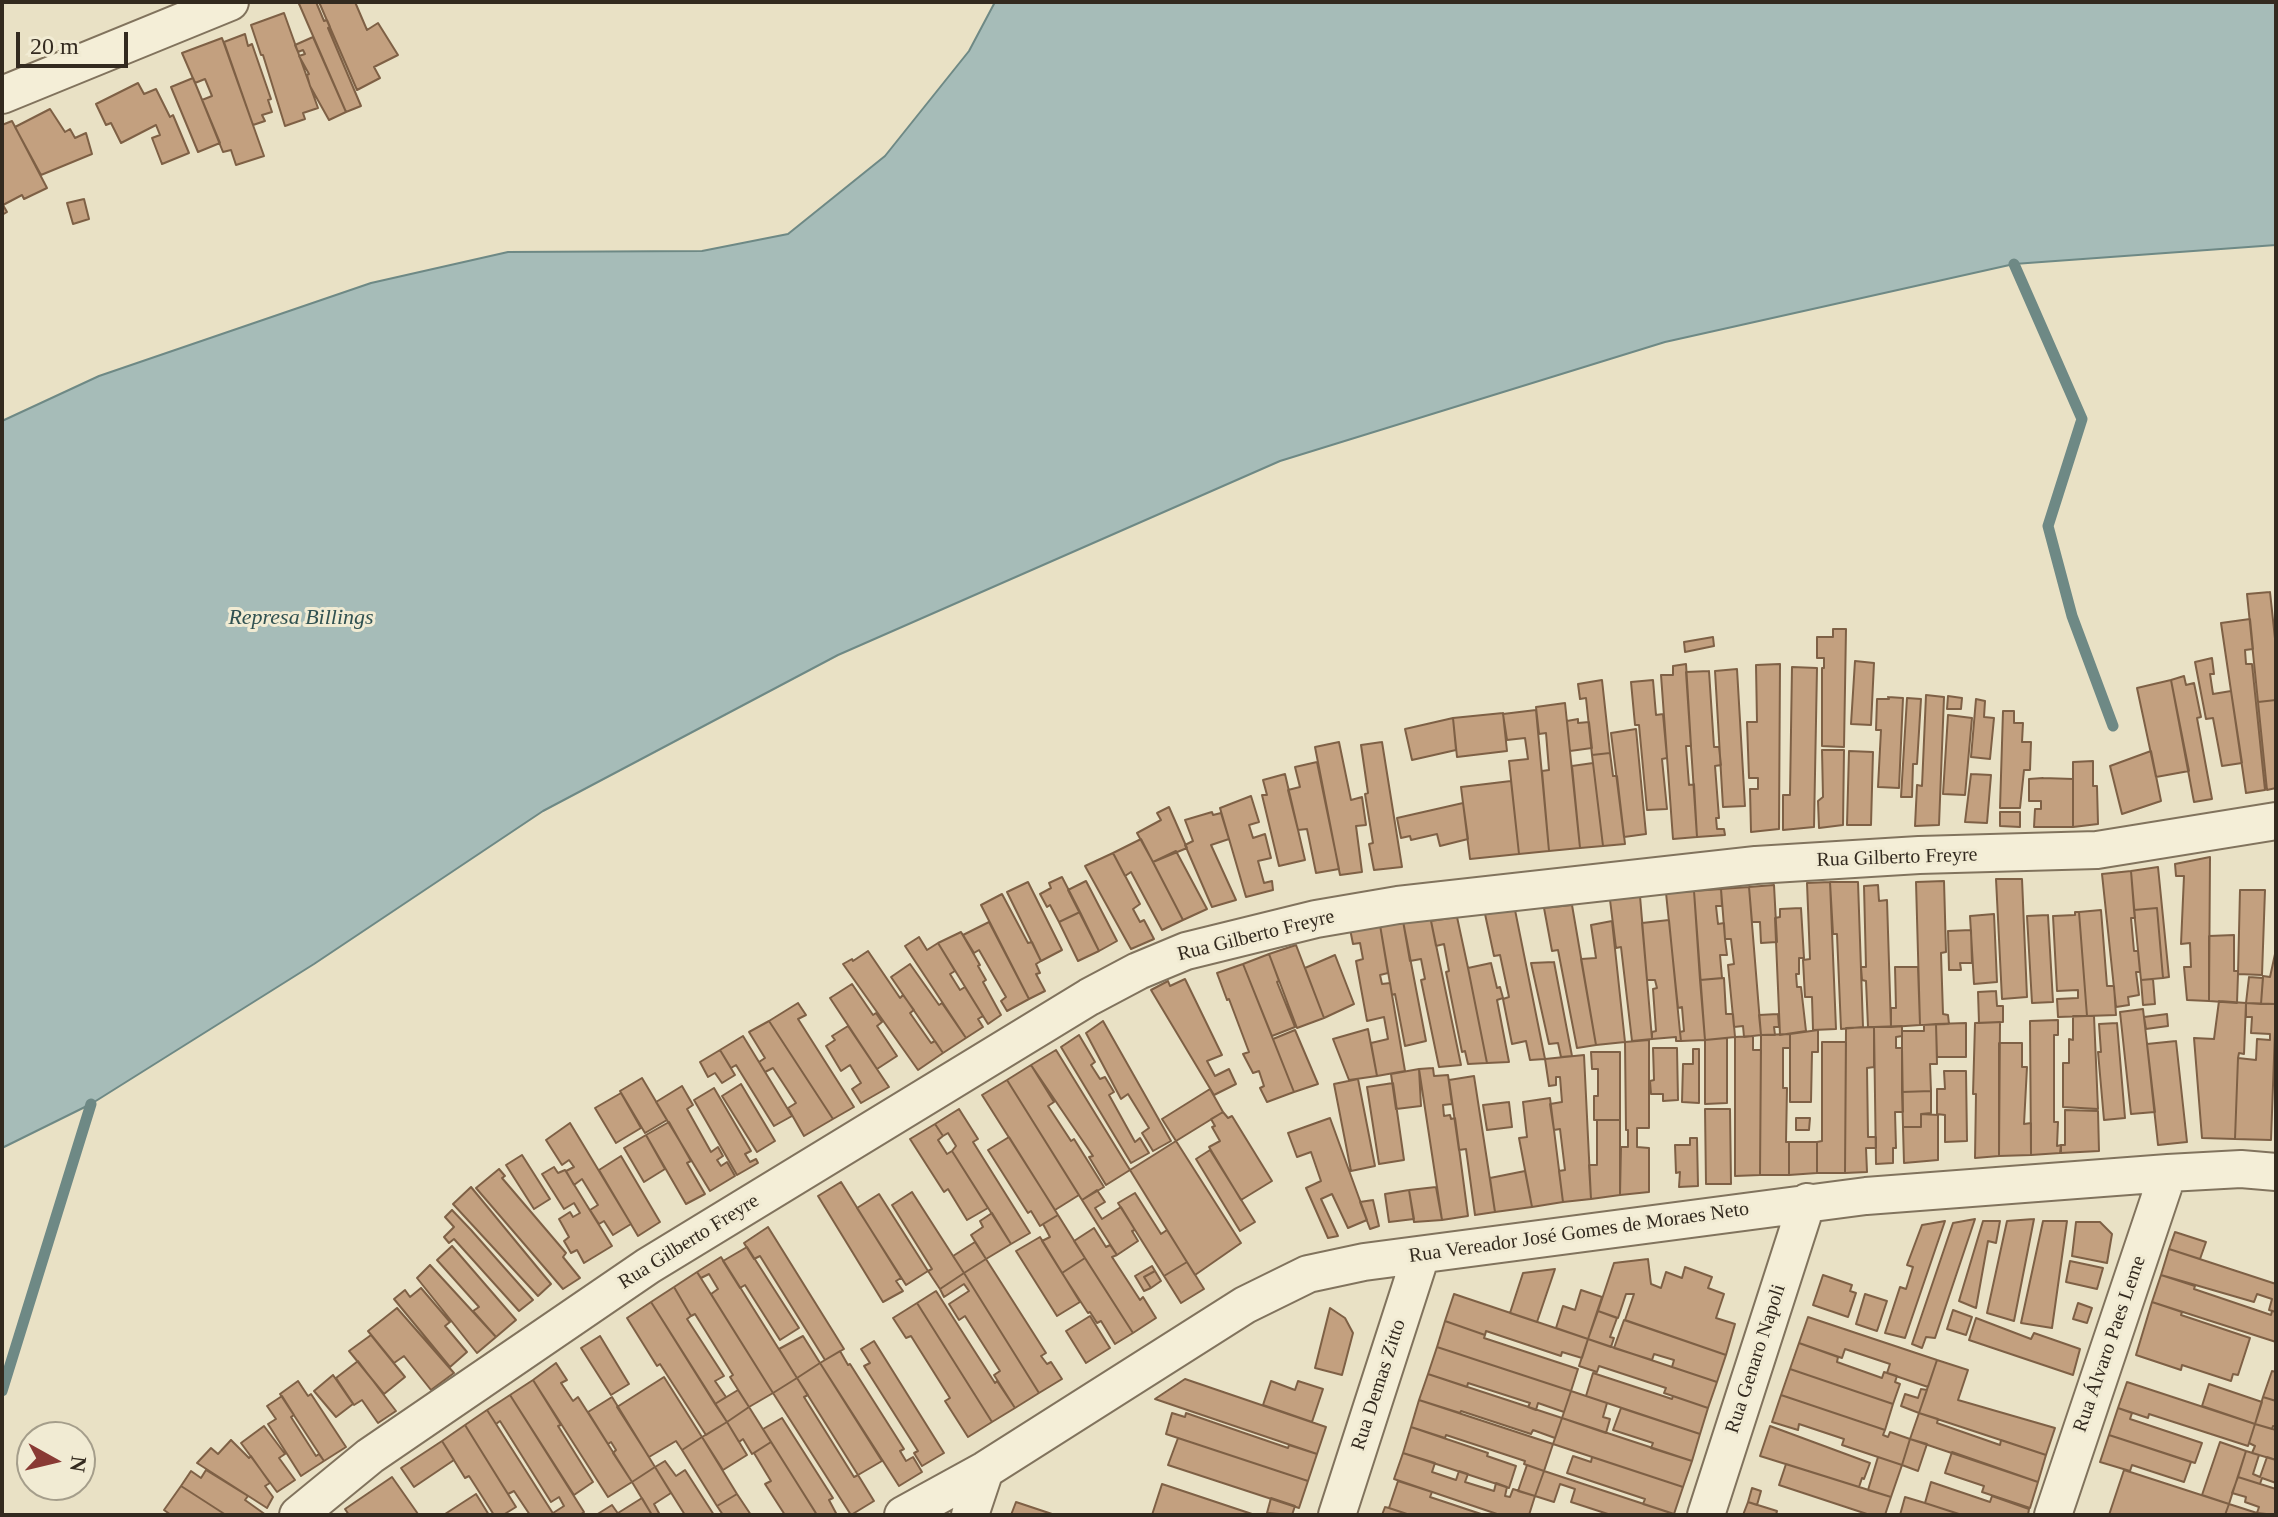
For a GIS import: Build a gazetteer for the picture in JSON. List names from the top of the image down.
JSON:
{
  "streets": {
    "street": [
      "Rua Gilberto Freyre",
      "Rua Vereador José Gomes de Moraes Neto",
      "Rua Álvaro Paes Leme",
      "Rua Genaro Napoli",
      "Rua Demas Zitto"
    ]
  },
  "crossings": [
    ["Rua Vereador José Gomes de Moraes Neto", "Rua Álvaro Paes Leme"],
    ["Rua Vereador José Gomes de Moraes Neto", "Rua Genaro Napoli"],
    ["Rua Vereador José Gomes de Moraes Neto", "Rua Demas Zitto"]
  ],
  "water": ["Represa Billings"],
  "scale_bar": "20 m",
  "north": "right"
}
